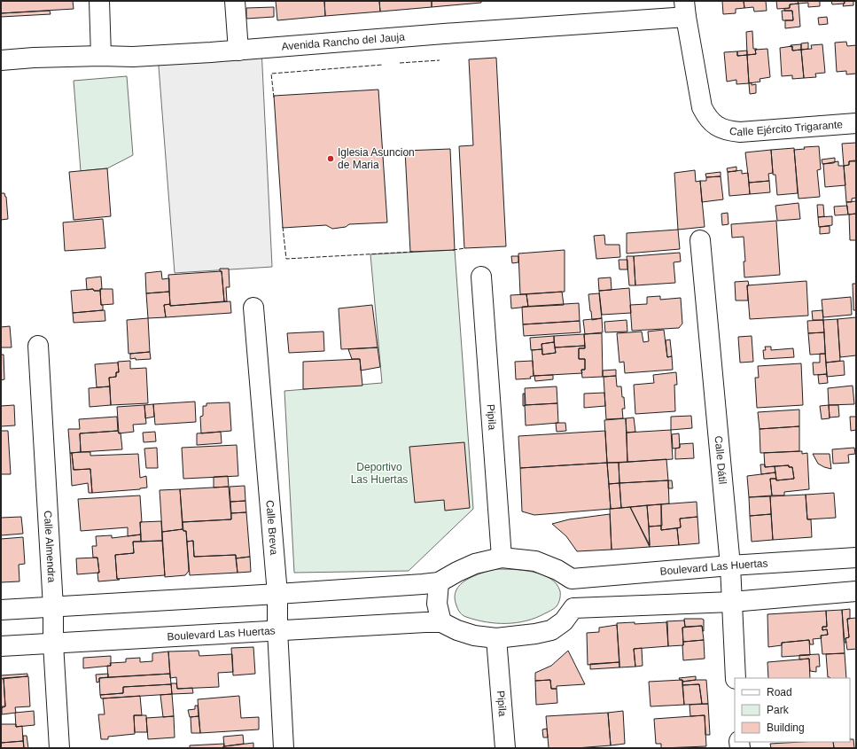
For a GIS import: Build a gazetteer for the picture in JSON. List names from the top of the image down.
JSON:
{
  "streets": {
    "street": [
      "Avenida Rancho del Jauja",
      "Calle Ejército Trigarante",
      "Pipila",
      "Calle Dátil",
      "Calle Breva",
      "Calle Almendra",
      "Boulevard Las Huertas"
    ]
  },
  "crossings": [
    ["Avenida Rancho del Jauja", "Calle Ejército Trigarante"],
    ["Pipila", "Boulevard Las Huertas"],
    ["Calle Dátil", "Boulevard Las Huertas"],
    ["Calle Breva", "Boulevard Las Huertas"],
    ["Calle Almendra", "Boulevard Las Huertas"]
  ],
  "parks": ["Deportivo Las Huertas"],
  "places": ["Iglesia Asuncion de Maria"],
  "legend": ["Road", "Park", "Building"]
}
